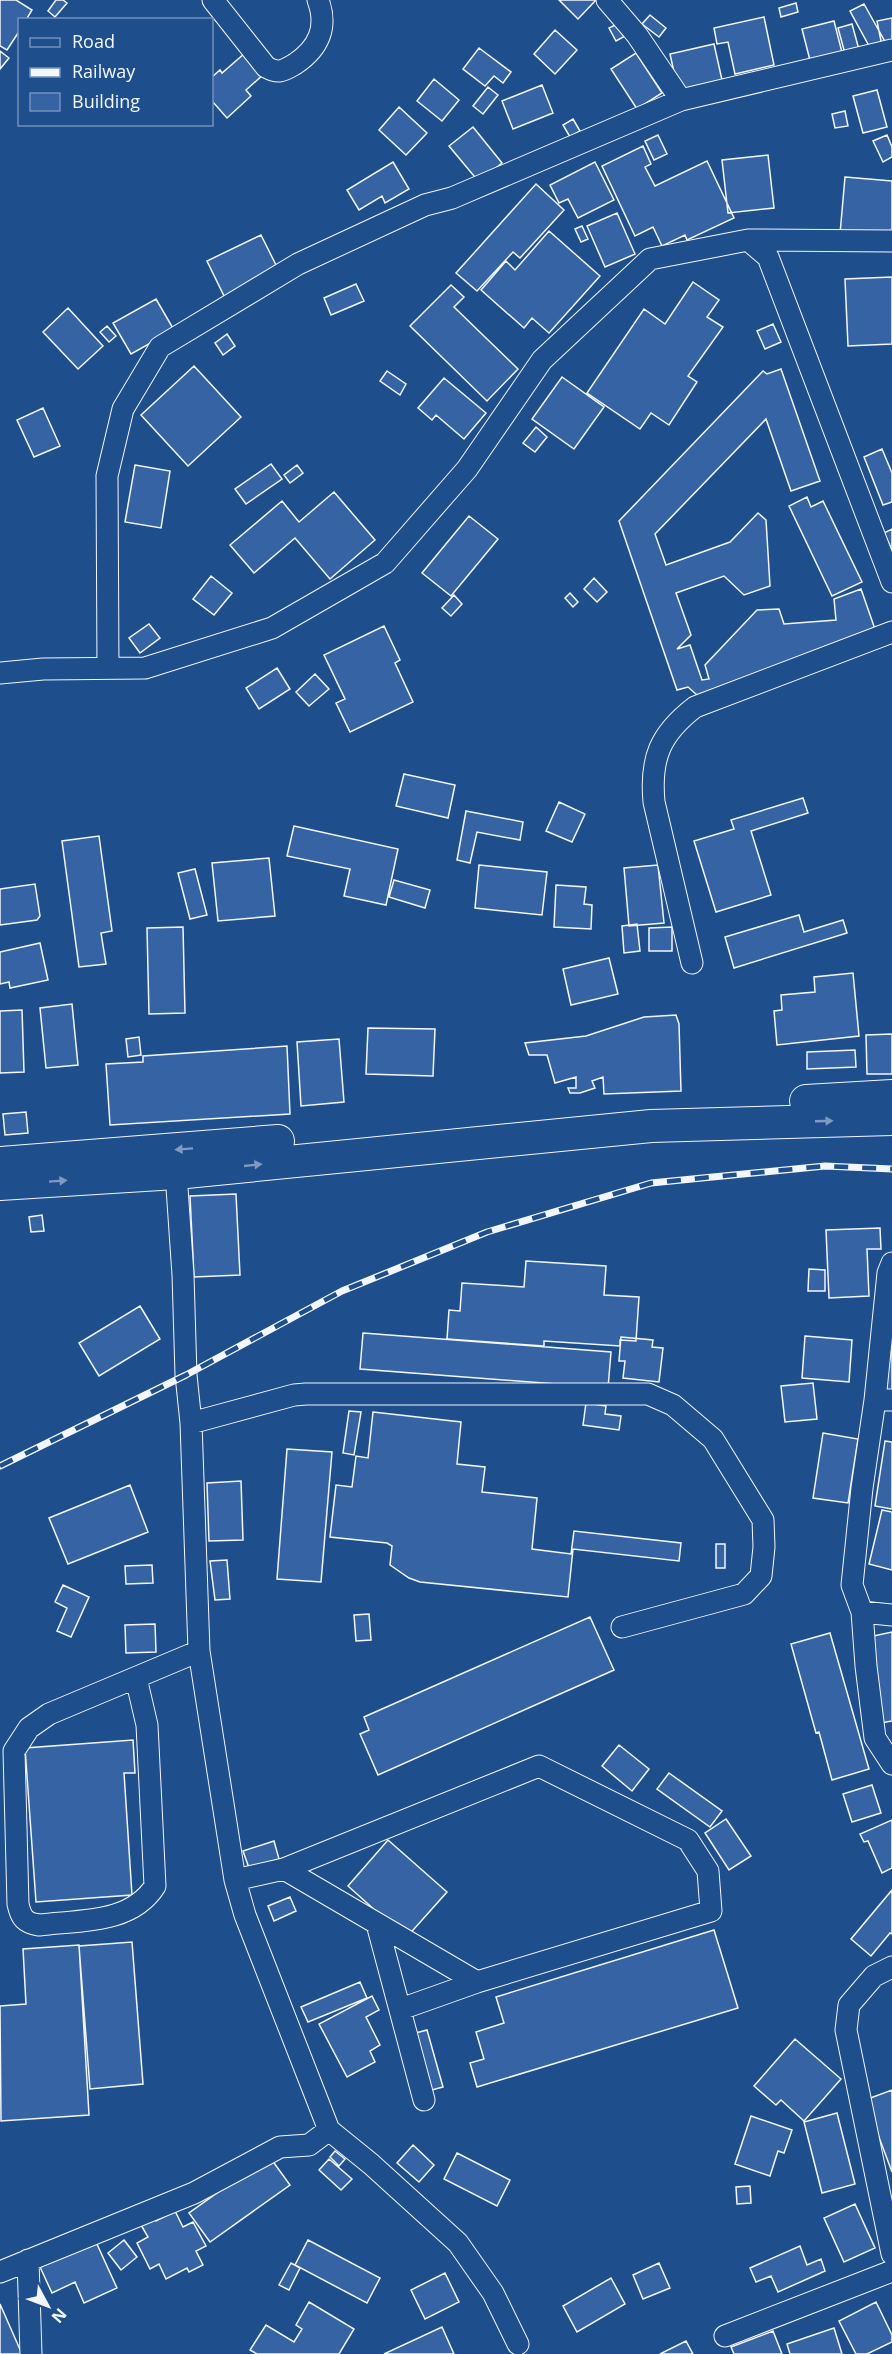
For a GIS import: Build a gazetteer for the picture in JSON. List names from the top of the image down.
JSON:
{
  "legend": ["Road", "Railway", "Building"],
  "north": "bottom right"
}
